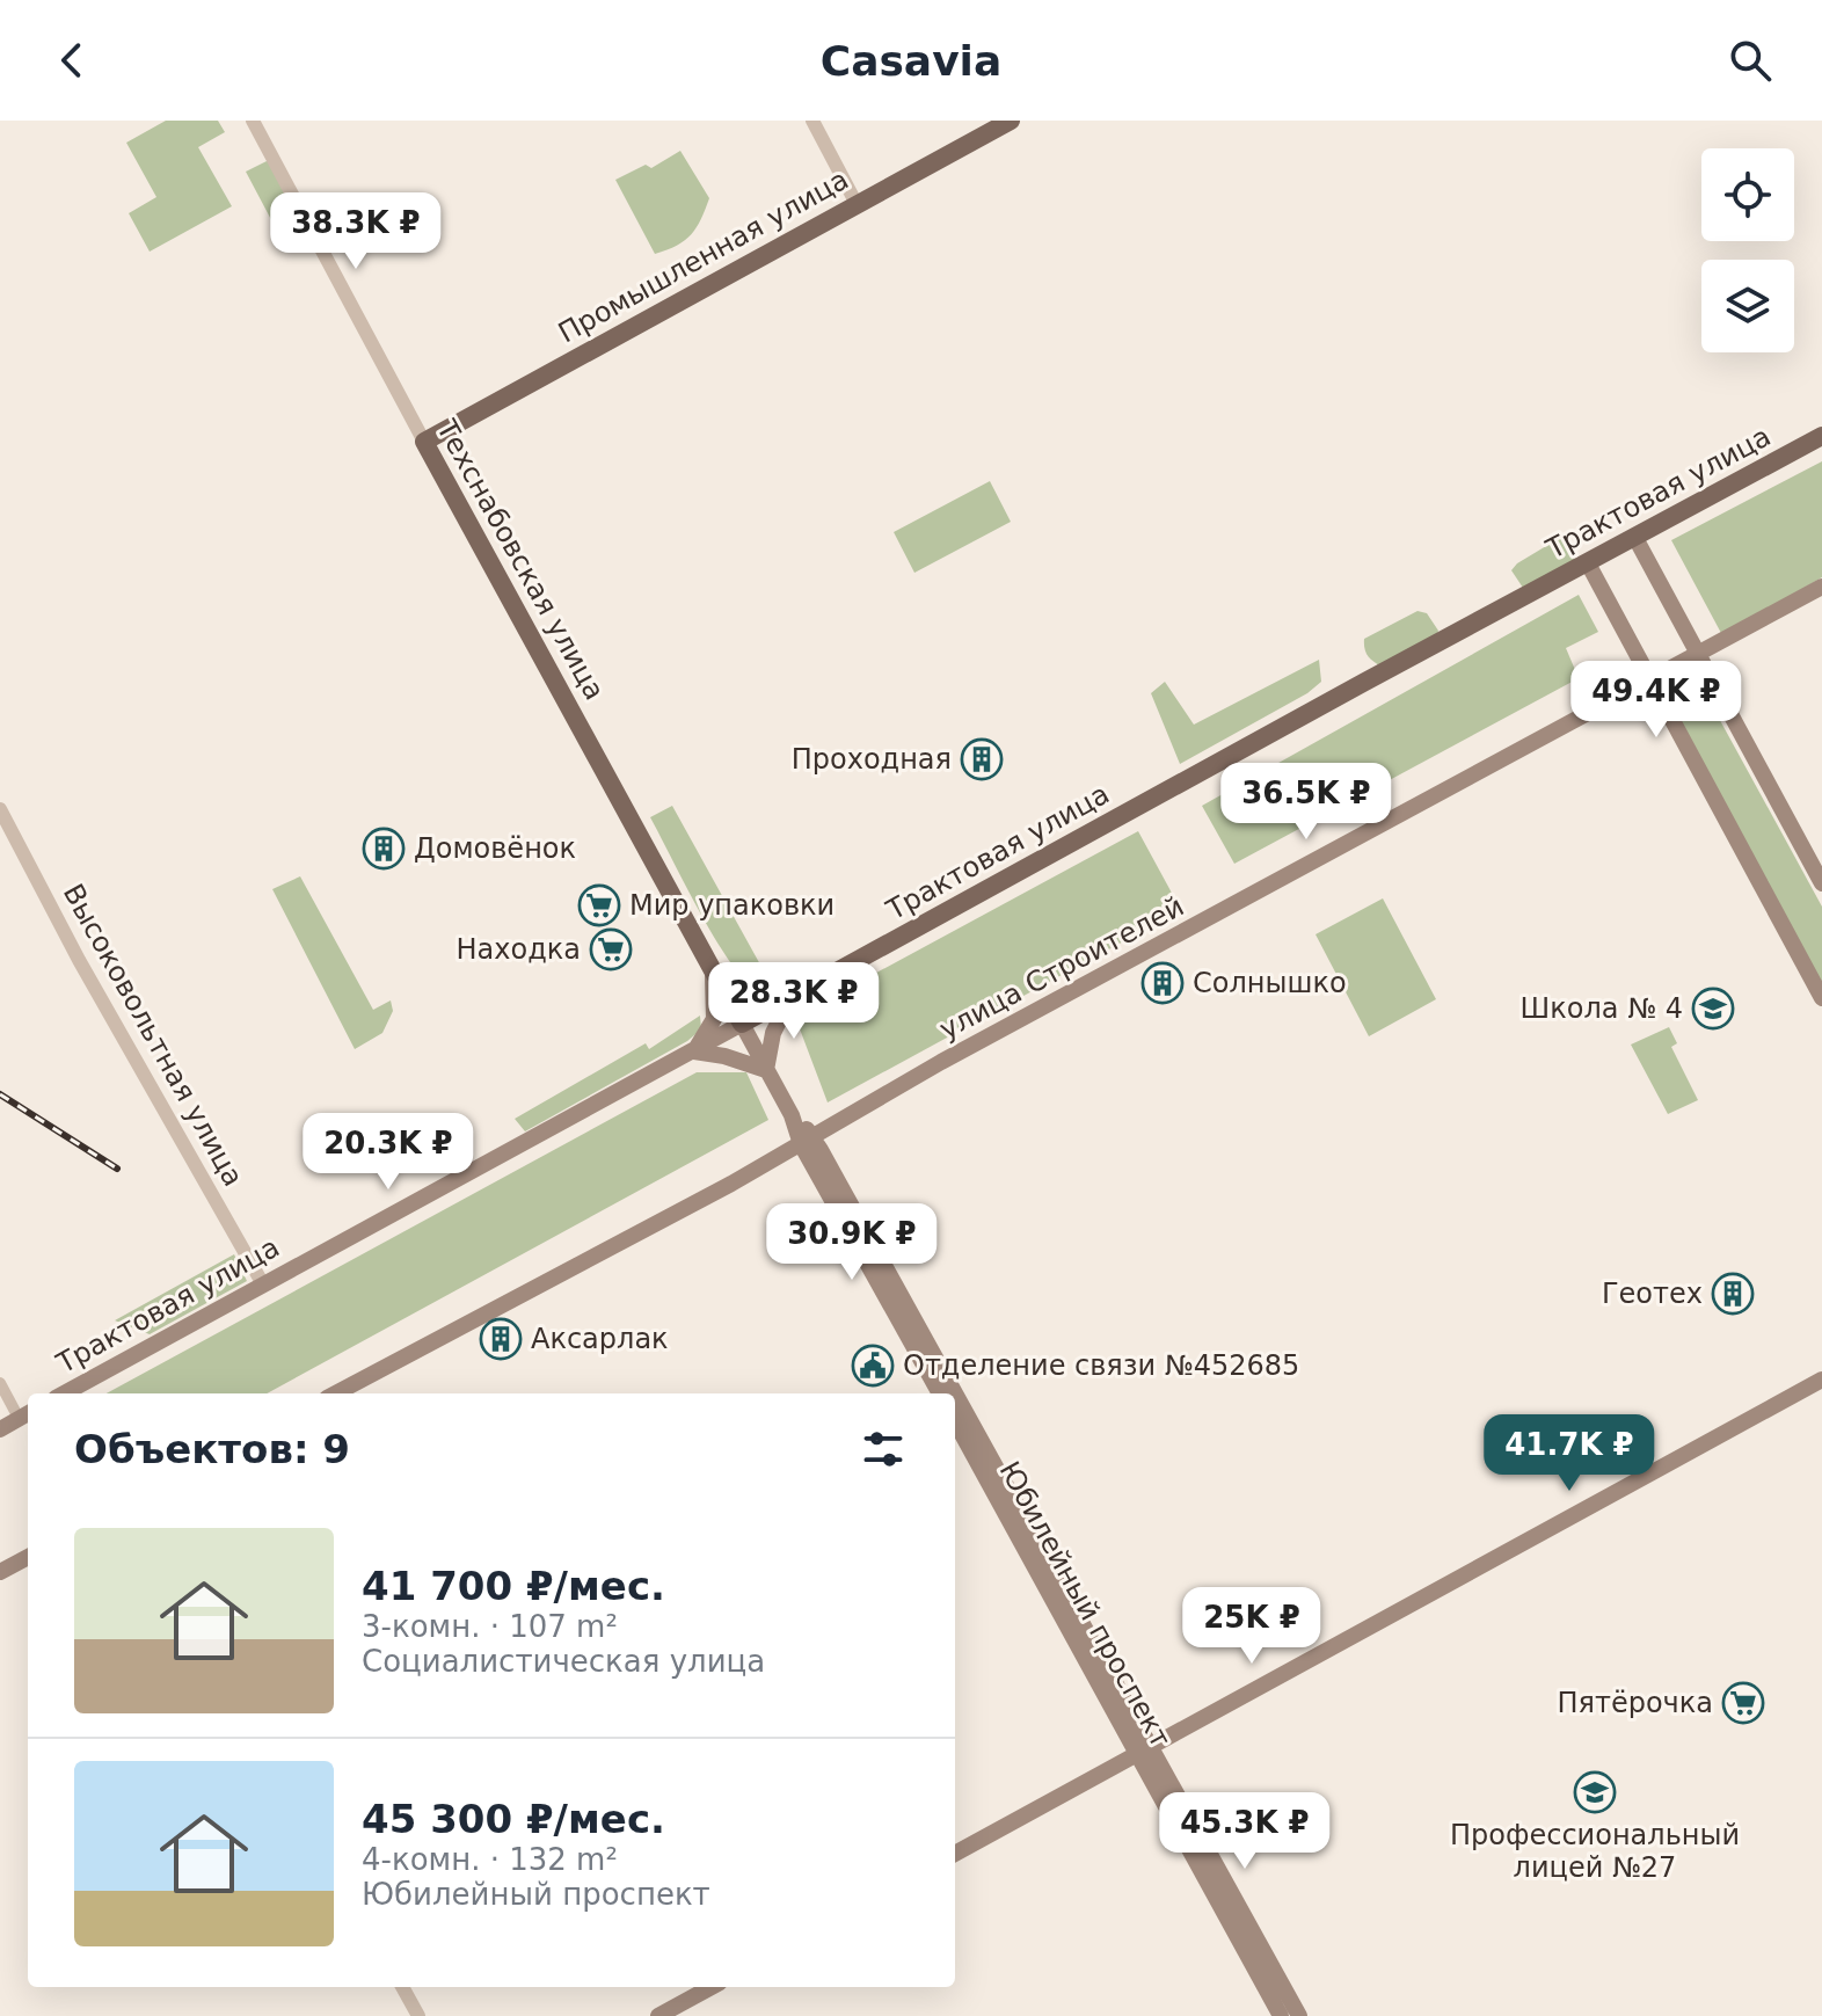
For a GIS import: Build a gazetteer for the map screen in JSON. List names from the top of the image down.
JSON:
{
  "streets": {
    "main road": [
      "Промышленная улица",
      "Трактовая улица",
      "Техснабовская улица",
      "улица Строителей",
      "Юбилейный проспект"
    ],
    "street": ["Высоковольтная улица"]
  },
  "crossings": [
    ["Промышленная улица", "Техснабовская улица"],
    ["Трактовая улица", "Техснабовская улица"],
    ["Трактовая улица", "Высоковольтная улица"]
  ],
  "places": {
    "building": [
      "Проходная",
      "Домовёнок",
      "Солнышко",
      "Геотех",
      "Аксарлак"
    ],
    "supermarket": ["Мир упаковки", "Находка", "Пятёрочка"],
    "school or university": ["Школа № 4", "Профессиональный лицей №27"],
    "public building": ["Отделение связи №452685"]
  },
  "page": {
    "header": "Casavia",
    "price": [
      "38.3K ₽",
      "49.4K ₽",
      "36.5K ₽",
      "28.3K ₽",
      "20.3K ₽",
      "30.9K ₽",
      "41.7K ₽",
      "25K ₽",
      "45.3K ₽"
    ],
    "heading": "Объектов: 9",
    "list": [
      {
        "name": "41 700 ₽/мес.",
        "note": "3-комн. · 107 m² · Социалистическая улица"
      },
      {
        "name": "45 300 ₽/мес.",
        "note": "4-комн. · 132 m² · Юбилейный проспект"
      }
    ]
  }
}
